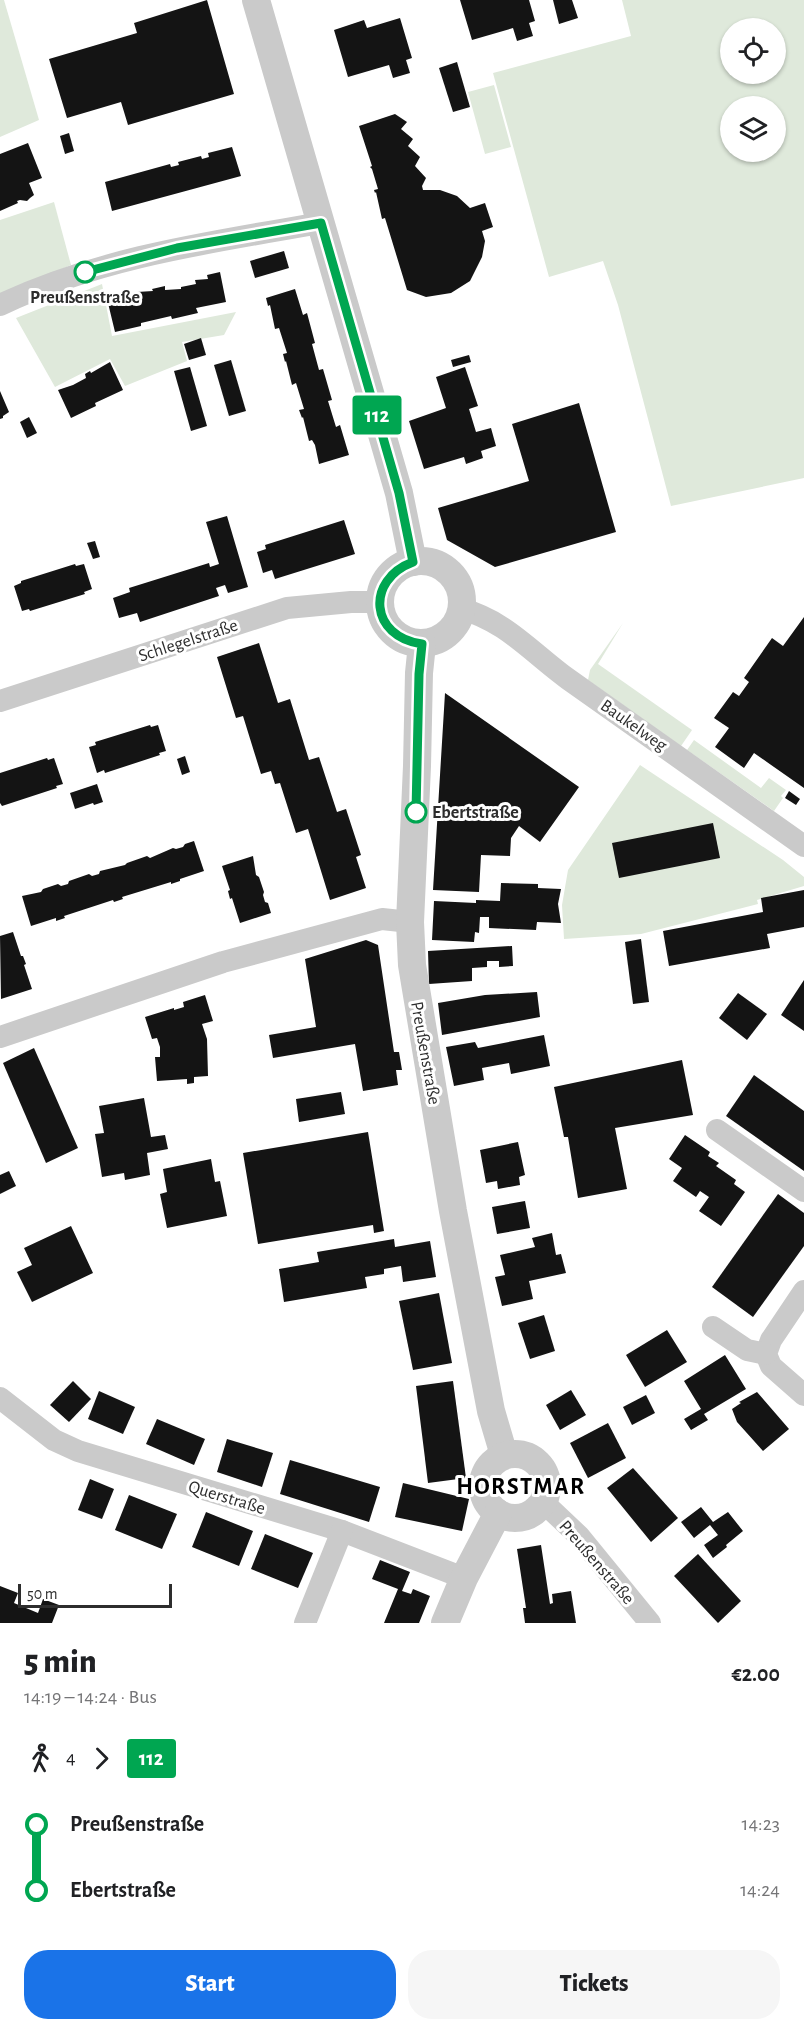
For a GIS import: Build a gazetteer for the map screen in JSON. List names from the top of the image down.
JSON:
{
  "streets": {
    "street": [
      "Schlegelstraße",
      "Baukelweg",
      "Preußenstraße",
      "Querstraße"
    ]
  },
  "crossings": [
    ["Schlegelstraße", "Baukelweg"],
    ["Schlegelstraße", "Preußenstraße"],
    ["Baukelweg", "Preußenstraße"]
  ],
  "districts": ["HORSTMAR"],
  "places": ["Preußenstraße", "Ebertstraße"],
  "lines": ["bus line 112"],
  "scale_bar": "50 m",
  "page": {
    "on_map": "112",
    "scale": "50 m",
    "heading": ["5 min", "14:19 – 14:24 · Bus", "€2.00"],
    "legs": ["4", "112"],
    "list": [
      {
        "name": "Preußenstraße",
        "value": "14:23"
      },
      {
        "name": "Ebertstraße",
        "value": "14:24"
      }
    ],
    "buttons": ["Start", "Tickets"]
  }
}
